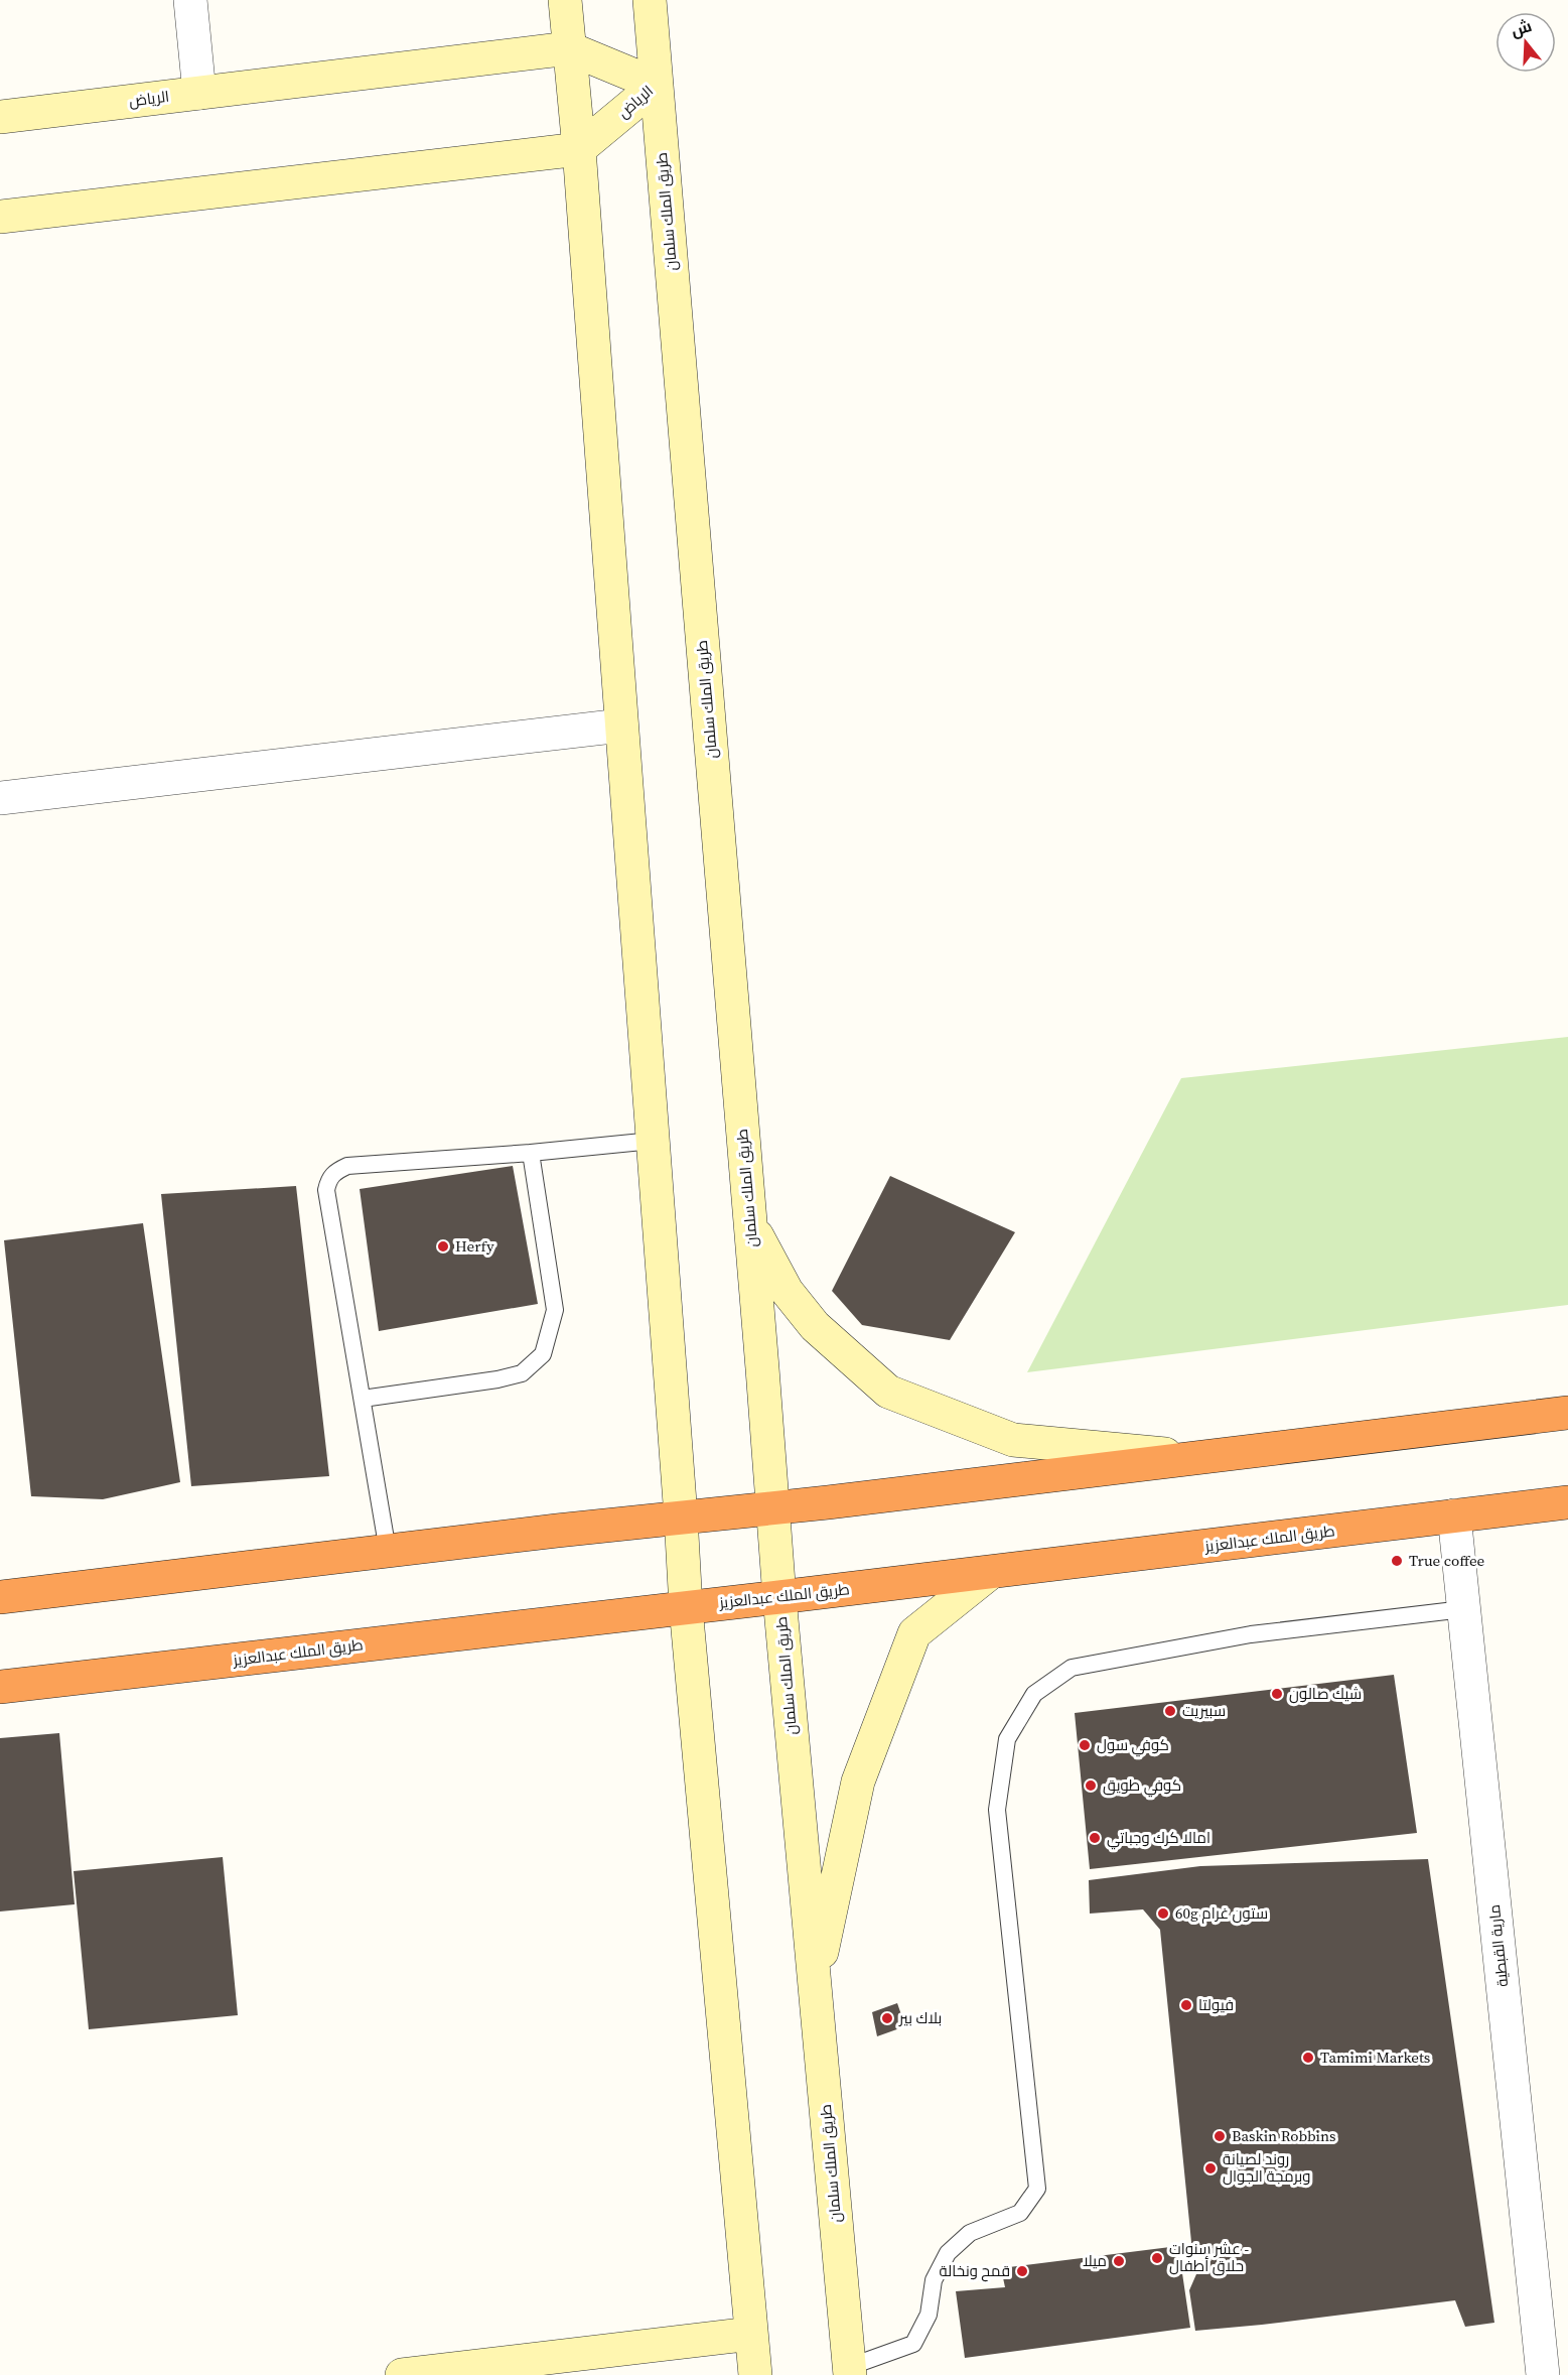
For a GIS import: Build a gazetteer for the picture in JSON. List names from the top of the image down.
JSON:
{
  "streets": {
    "highway": ["طريق الملك عبدالعزيز"],
    "main road": ["الرياض", "طريق الملك سلمان"],
    "street": ["مارية القبطية"]
  },
  "crossings": [
    ["الرياض", "طريق الملك سلمان"],
    ["طريق الملك سلمان", "طريق الملك عبدالعزيز"],
    ["طريق الملك عبدالعزيز", "مارية القبطية"]
  ],
  "places": [
    "Herfy",
    "True coffee",
    "شيك صالون",
    "سبيريت",
    "كوفي سول",
    "كوفي طويق",
    "امالا كرك وجباتي",
    "60g ستون غرام",
    "فيولتا",
    "بلاك بير",
    "Tamimi Markets",
    "Baskin Robbins",
    "روند لصيانة وبرمجة الجوال",
    "عشر سنوات - حلاق أطفال",
    "ميلا",
    "قمح ونخالة"
  ],
  "north": "top"
}
